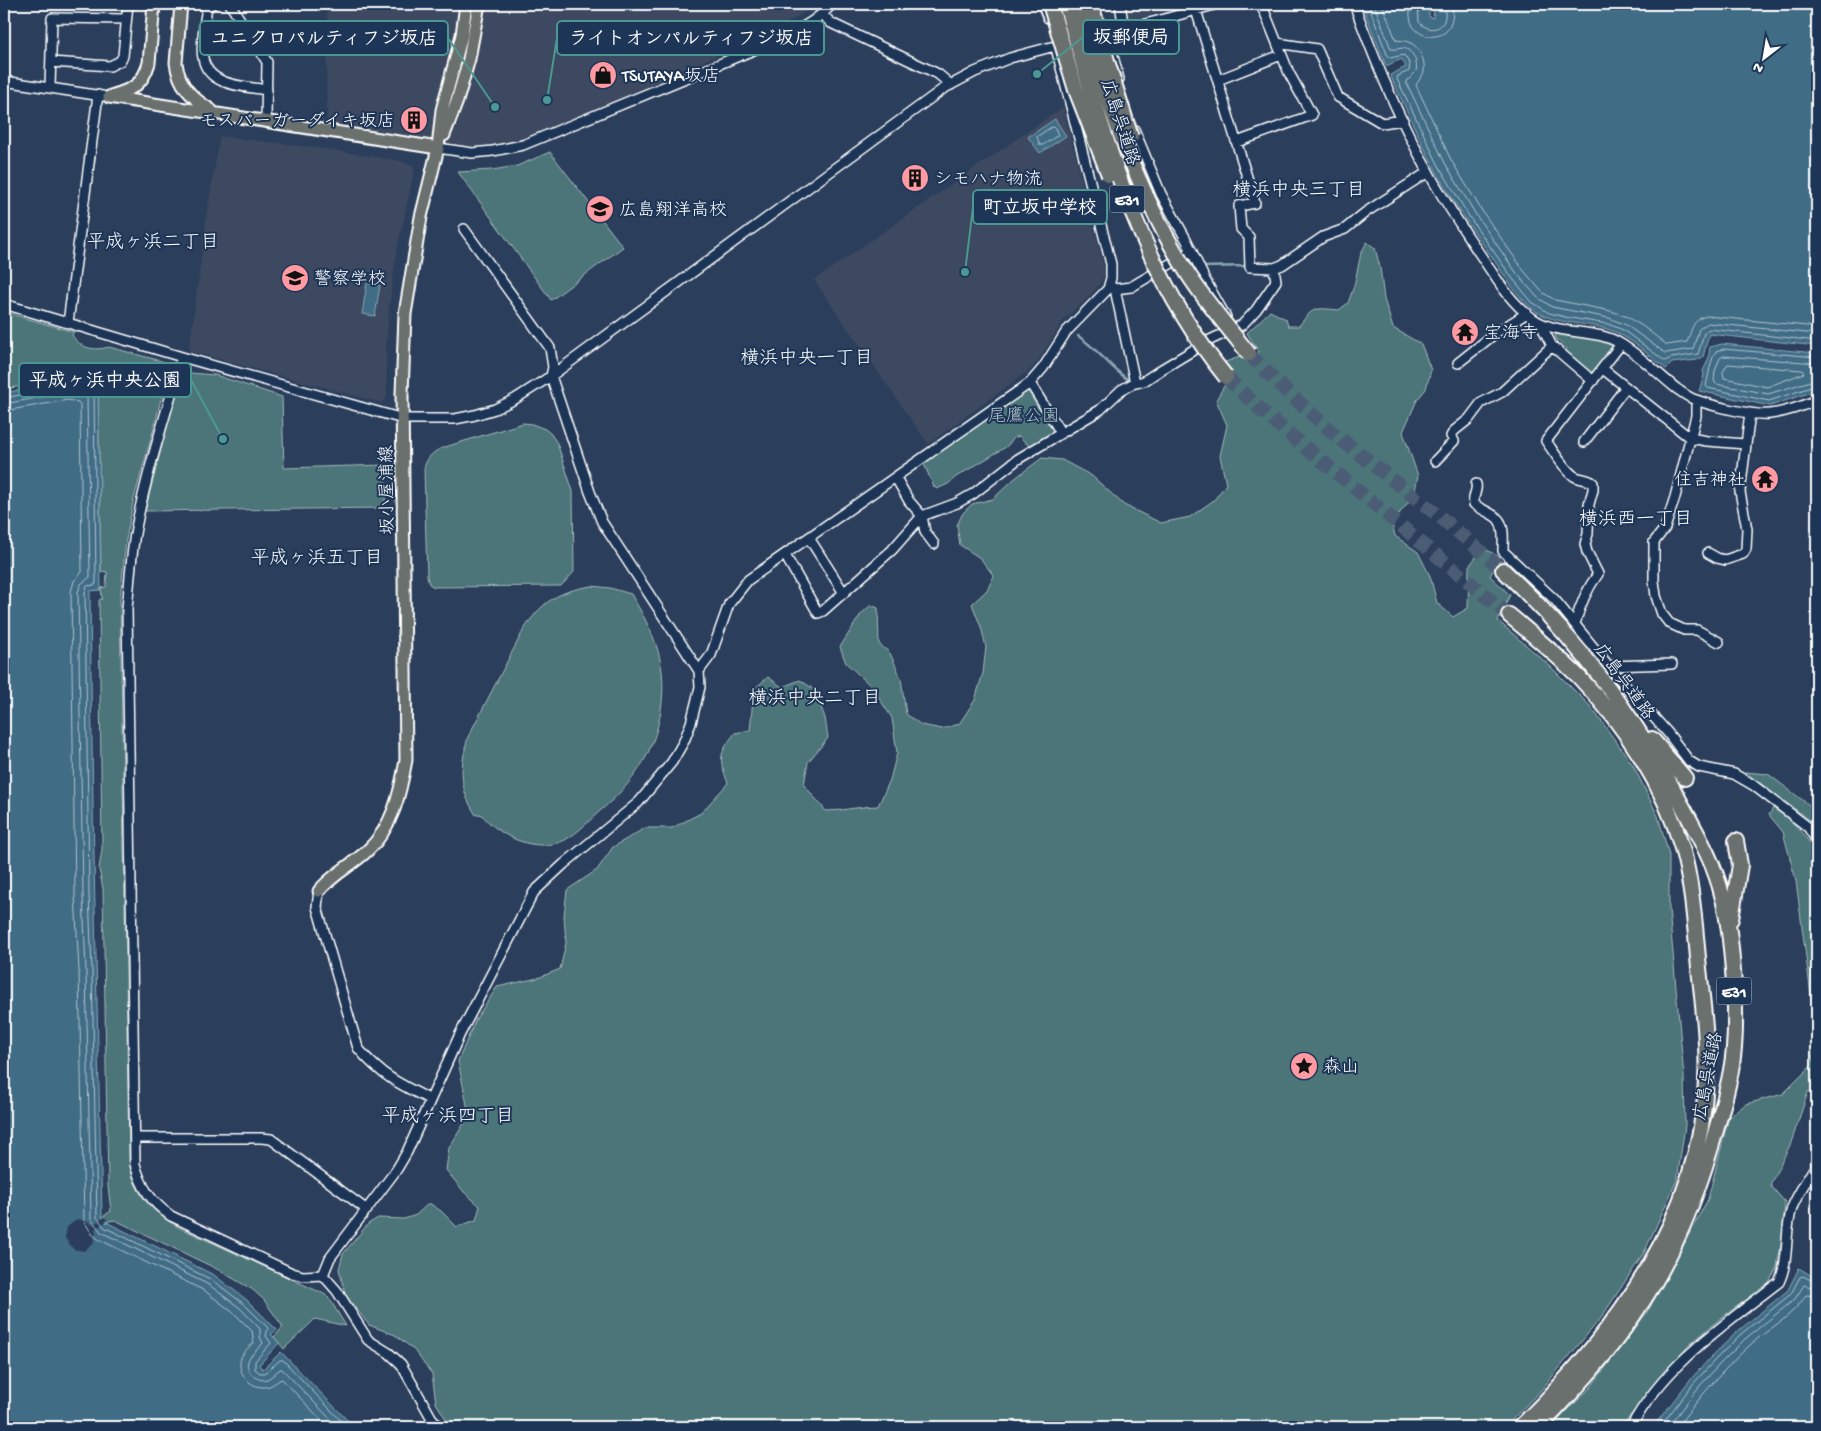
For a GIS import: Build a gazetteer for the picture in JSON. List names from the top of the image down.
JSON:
{
  "streets": {
    "highway": ["広島呉道路", "E31"],
    "main road": ["坂小屋浦線"]
  },
  "districts": [
    "横浜中央三丁目",
    "平成ヶ浜二丁目",
    "横浜中央一丁目",
    "横浜西一丁目",
    "平成ヶ浜五丁目",
    "横浜中央二丁目",
    "平成ヶ浜四丁目"
  ],
  "parks": ["尾鷹公園"],
  "places": {
    "other": [
      "坂郵便局",
      "ライトオンパルティフジ坂店",
      "ユニクロパルティフジ坂店",
      "町立坂中学校",
      "平成ヶ浜中央公園"
    ],
    "shop": ["TSUTAYA坂店"],
    "building": ["モスバーガーダイキ坂店", "シモハナ物流"],
    "school or university": ["広島翔洋高校", "警察学校"],
    "temple": ["宝海寺", "住吉神社"],
    "place": ["森山"]
  },
  "north": "bottom left"
}
